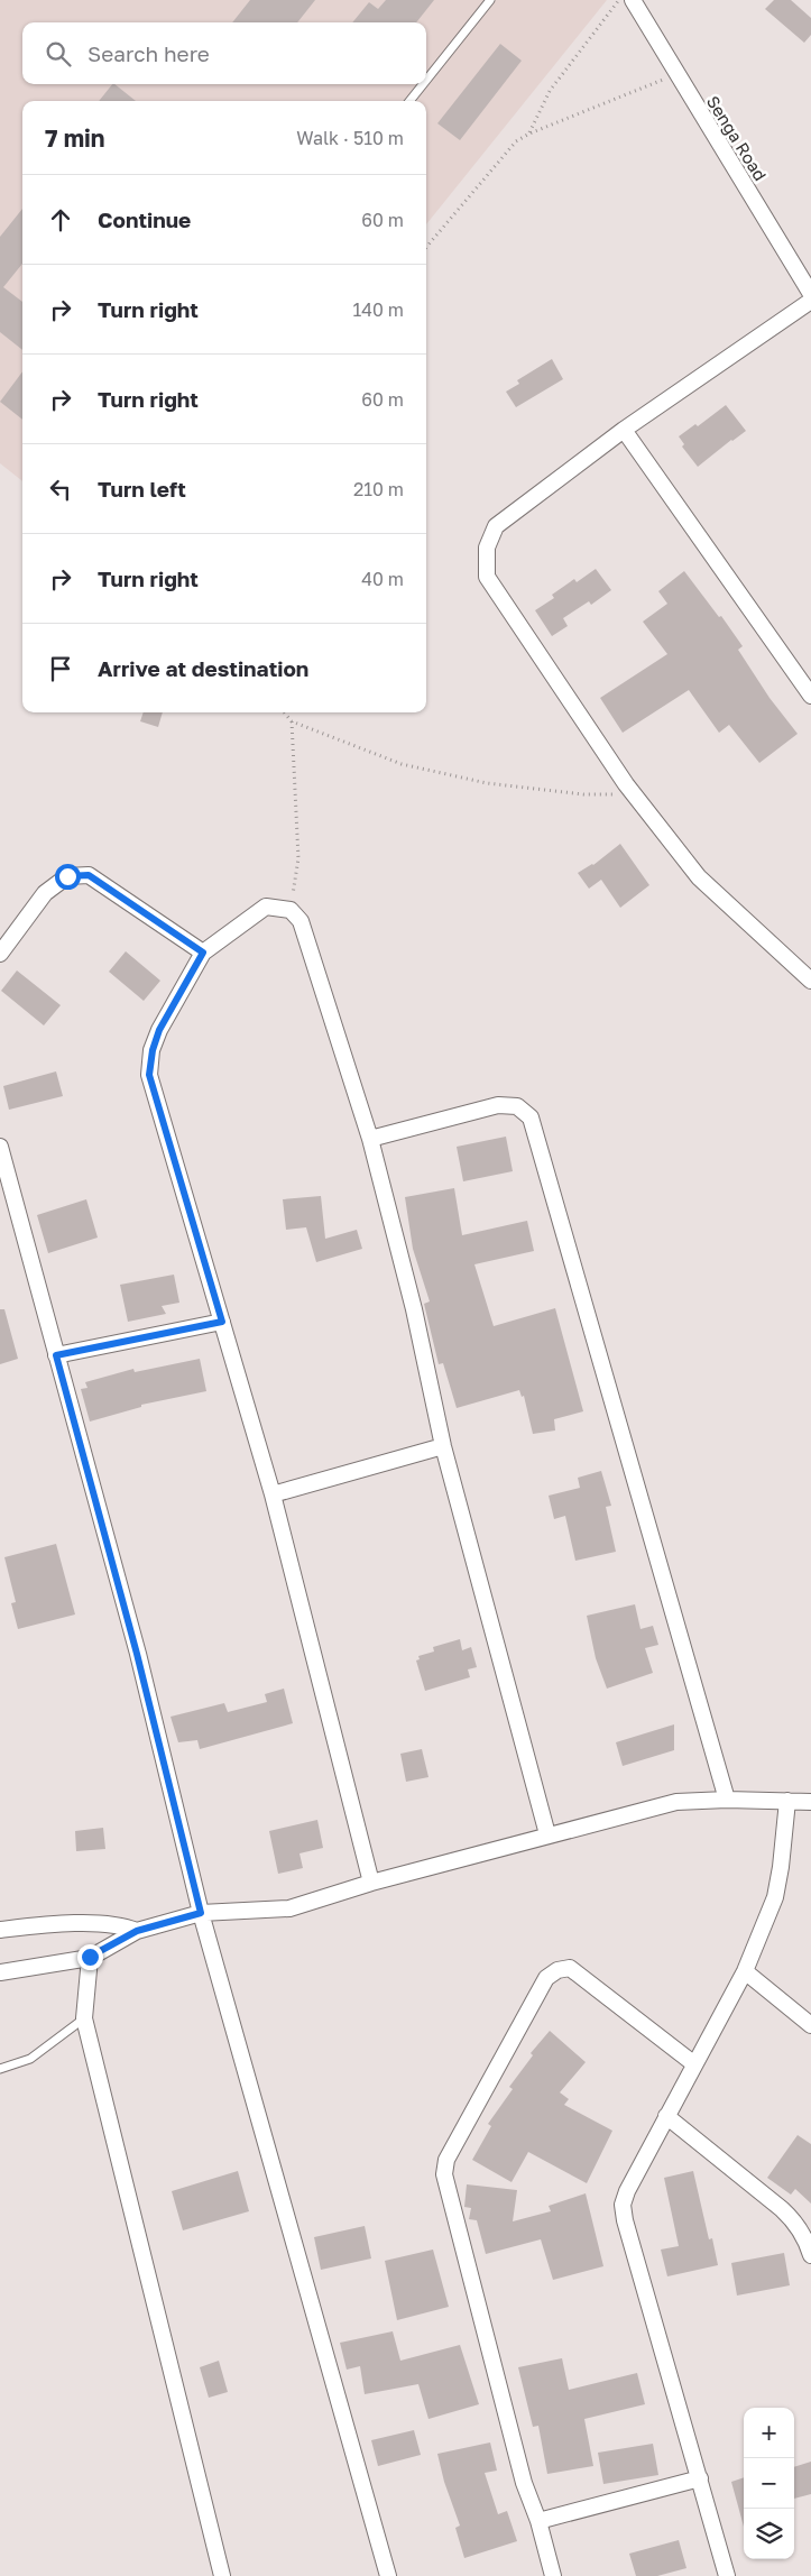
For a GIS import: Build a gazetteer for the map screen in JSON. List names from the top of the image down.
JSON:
{
  "streets": {
    "street": ["Senga Road"]
  },
  "page": {
    "search": "Search here",
    "heading": ["7 min", "Walk · 510 m"],
    "list": [
      ["Continue", "60 m"],
      ["Turn right", "140 m"],
      ["Turn right", "60 m"],
      ["Turn left", "210 m"],
      ["Turn right", "40 m"],
      "Arrive at destination"
    ],
    "map_buttons": ["+", "−"]
  }
}
